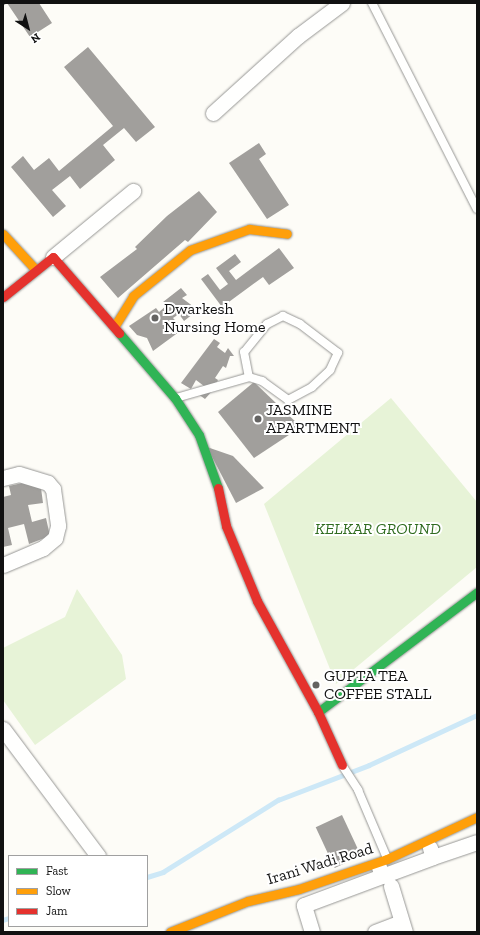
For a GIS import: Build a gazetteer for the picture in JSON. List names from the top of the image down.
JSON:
{
  "streets": {
    "street": ["Irani Wadi Road"]
  },
  "parks": ["KELKAR GROUND"],
  "places": ["Dwarkesh Nursing Home", "JASMINE APARTMENT", "GUPTA TEA COFFEE STALL"],
  "legend": ["Fast", "Slow", "Jam"],
  "north": "bottom right"
}
